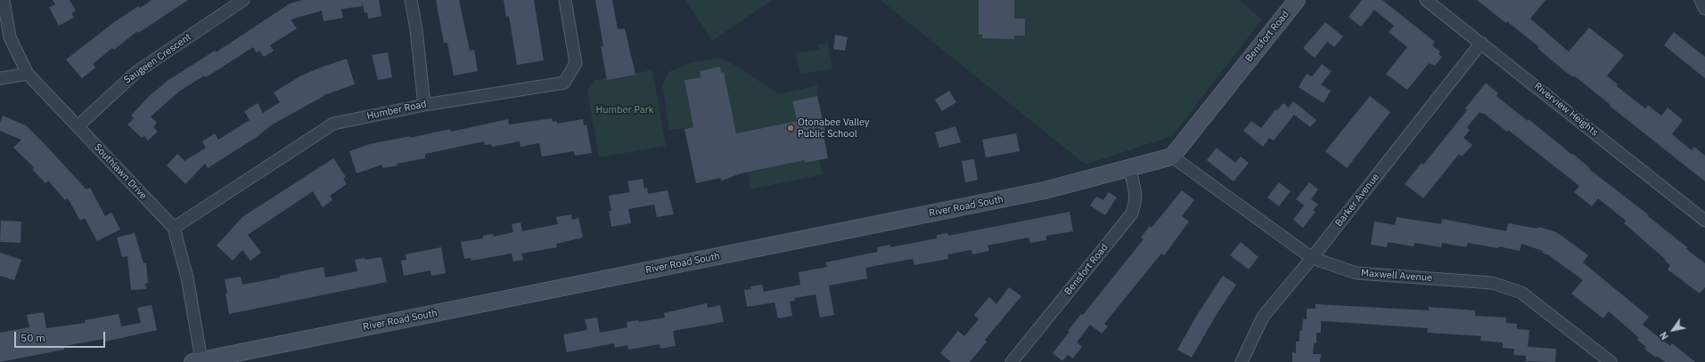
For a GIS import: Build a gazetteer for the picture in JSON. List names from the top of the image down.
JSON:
{
  "streets": {
    "street": [
      "Bensfort Road",
      "Saugeen Crescent",
      "Riverview Heights",
      "Humber Road",
      "Southlawn Drive",
      "Barker Avenue",
      "River Road South",
      "Maxwell Avenue"
    ]
  },
  "crossings": [
    ["Bensfort Road", "River Road South"],
    ["Bensfort Road", "Maxwell Avenue"],
    ["Saugeen Crescent", "Southlawn Drive"],
    ["Riverview Heights", "Barker Avenue"],
    ["Humber Road", "Southlawn Drive"],
    ["Southlawn Drive", "River Road South"],
    ["Barker Avenue", "Maxwell Avenue"],
    ["River Road South", "Maxwell Avenue"]
  ],
  "parks": ["Humber Park"],
  "places": ["Otonabee Valley Public School"],
  "scale_bar": "50 m",
  "north": "bottom left"
}
